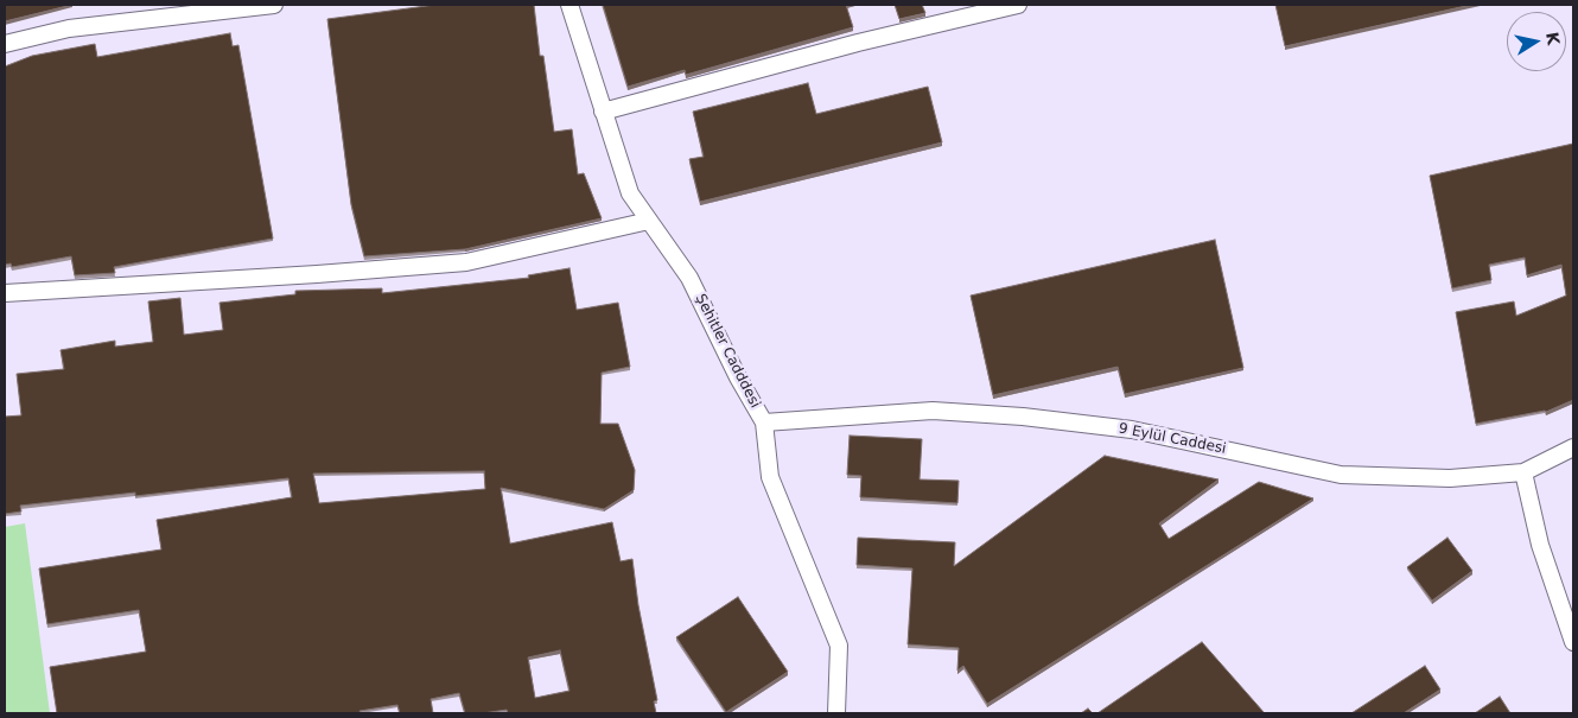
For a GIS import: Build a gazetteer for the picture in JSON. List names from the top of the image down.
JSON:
{
  "streets": {
    "street": ["Şehitler Cadddesi", "9 Eylül Caddesi"]
  },
  "crossings": [
    ["Şehitler Cadddesi", "9 Eylül Caddesi"]
  ],
  "north": "right"
}
